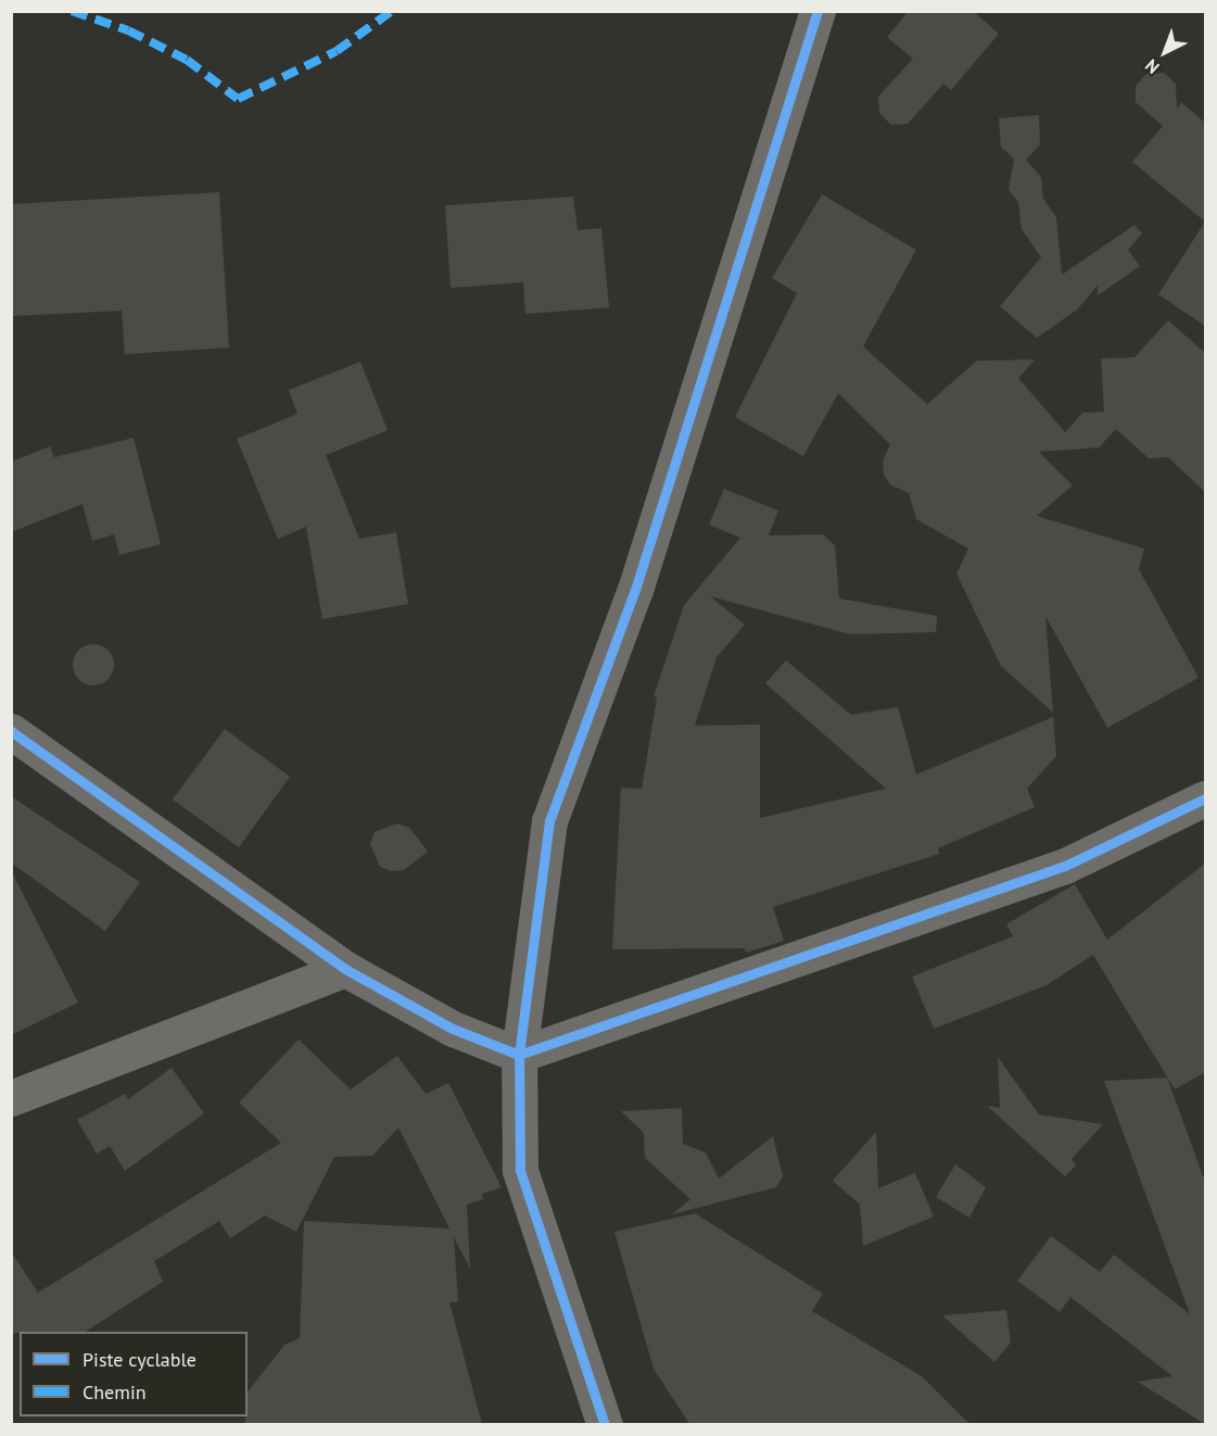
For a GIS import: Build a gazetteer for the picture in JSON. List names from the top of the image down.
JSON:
{
  "legend": ["Piste cyclable", "Chemin"],
  "north": "bottom left"
}
